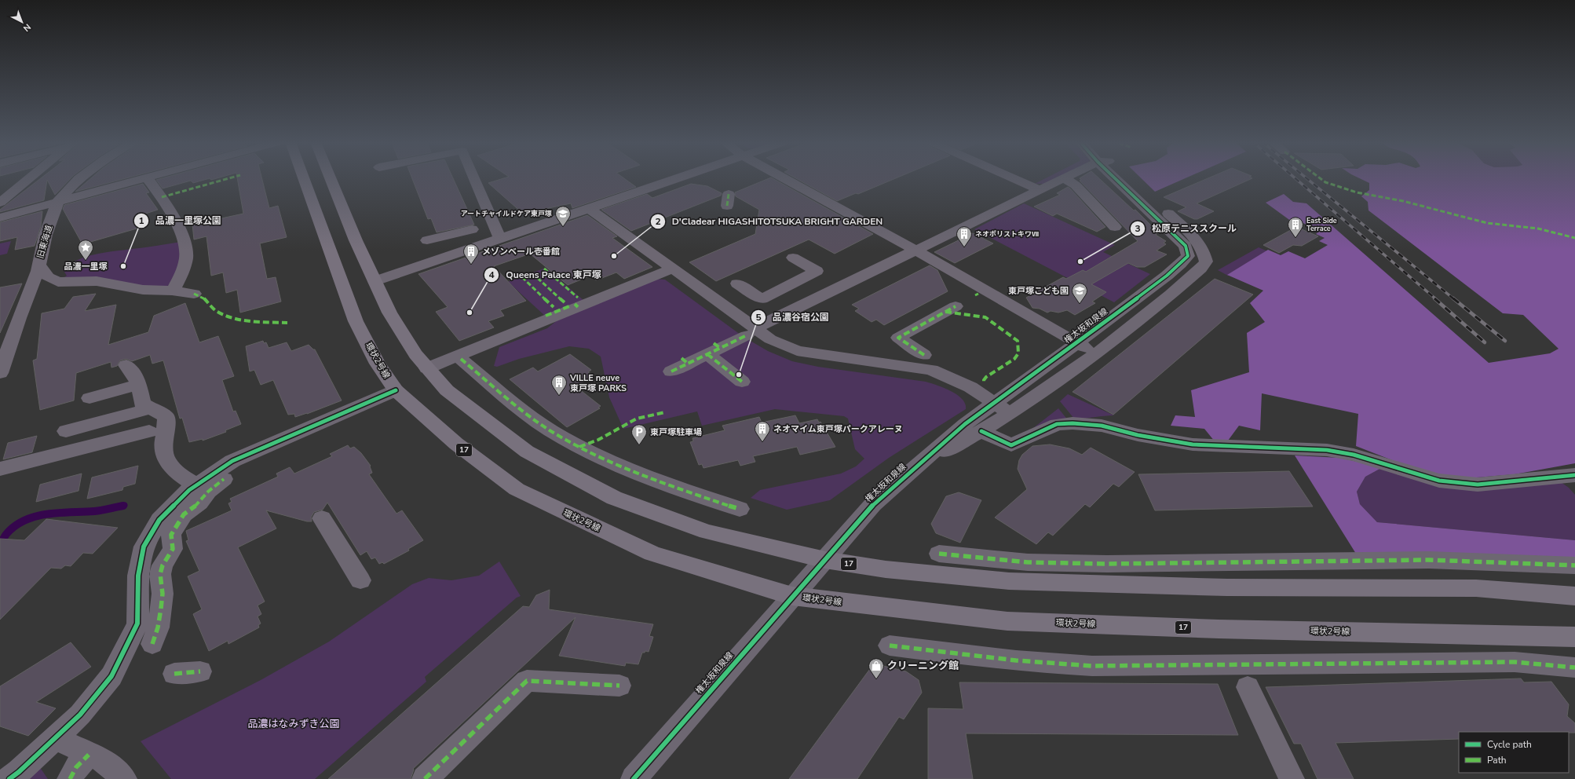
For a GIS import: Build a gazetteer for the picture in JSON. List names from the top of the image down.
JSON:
{
  "streets": {
    "main road": ["環状2号線", "17"],
    "street": ["旧東海道", "権太坂和泉線"]
  },
  "crossings": [
    ["権太坂和泉線", "環状2号線"],
    ["権太坂和泉線", "17"]
  ],
  "parks": ["品濃はなみずき公園"],
  "places": {
    "school or university": ["アートチャイルドケア東戸塚", "東戸塚こども園"],
    "building": [
      "East Side Terrace",
      "ネオポリストキワⅦ",
      "メゾンベール壱番館",
      "VILLE neuve 東戸塚 PARKS",
      "ネオマイム東戸塚パークアレーヌ"
    ],
    "other": [
      "D'Cladear HIGASHITOTSUKA BRIGHT GARDEN",
      "松原テニススクール",
      "品濃一里塚公園",
      "Queens Palace 東戸塚",
      "品濃谷宿公園"
    ],
    "place": ["品濃一里塚"],
    "parking": ["東戸塚駐車場"],
    "shop": ["クリーニング館"]
  },
  "legend": ["Cycle path", "Path"],
  "north": "bottom right"
}
